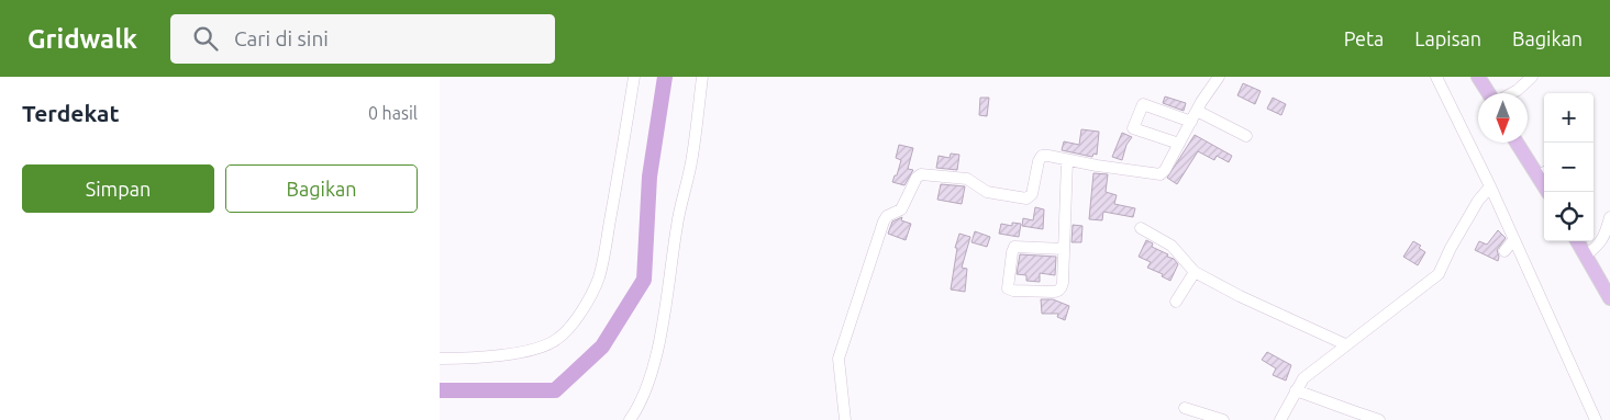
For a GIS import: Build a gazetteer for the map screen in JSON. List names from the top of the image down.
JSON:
{
  "north": "bottom",
  "page": {
    "header": "Gridwalk",
    "search": "Cari di sini",
    "nav": ["Peta", "Lapisan", "Bagikan"],
    "heading": ["Terdekat", "0 hasil"],
    "map_buttons": ["+", "−"],
    "buttons": ["Simpan", "Bagikan"]
  }
}
